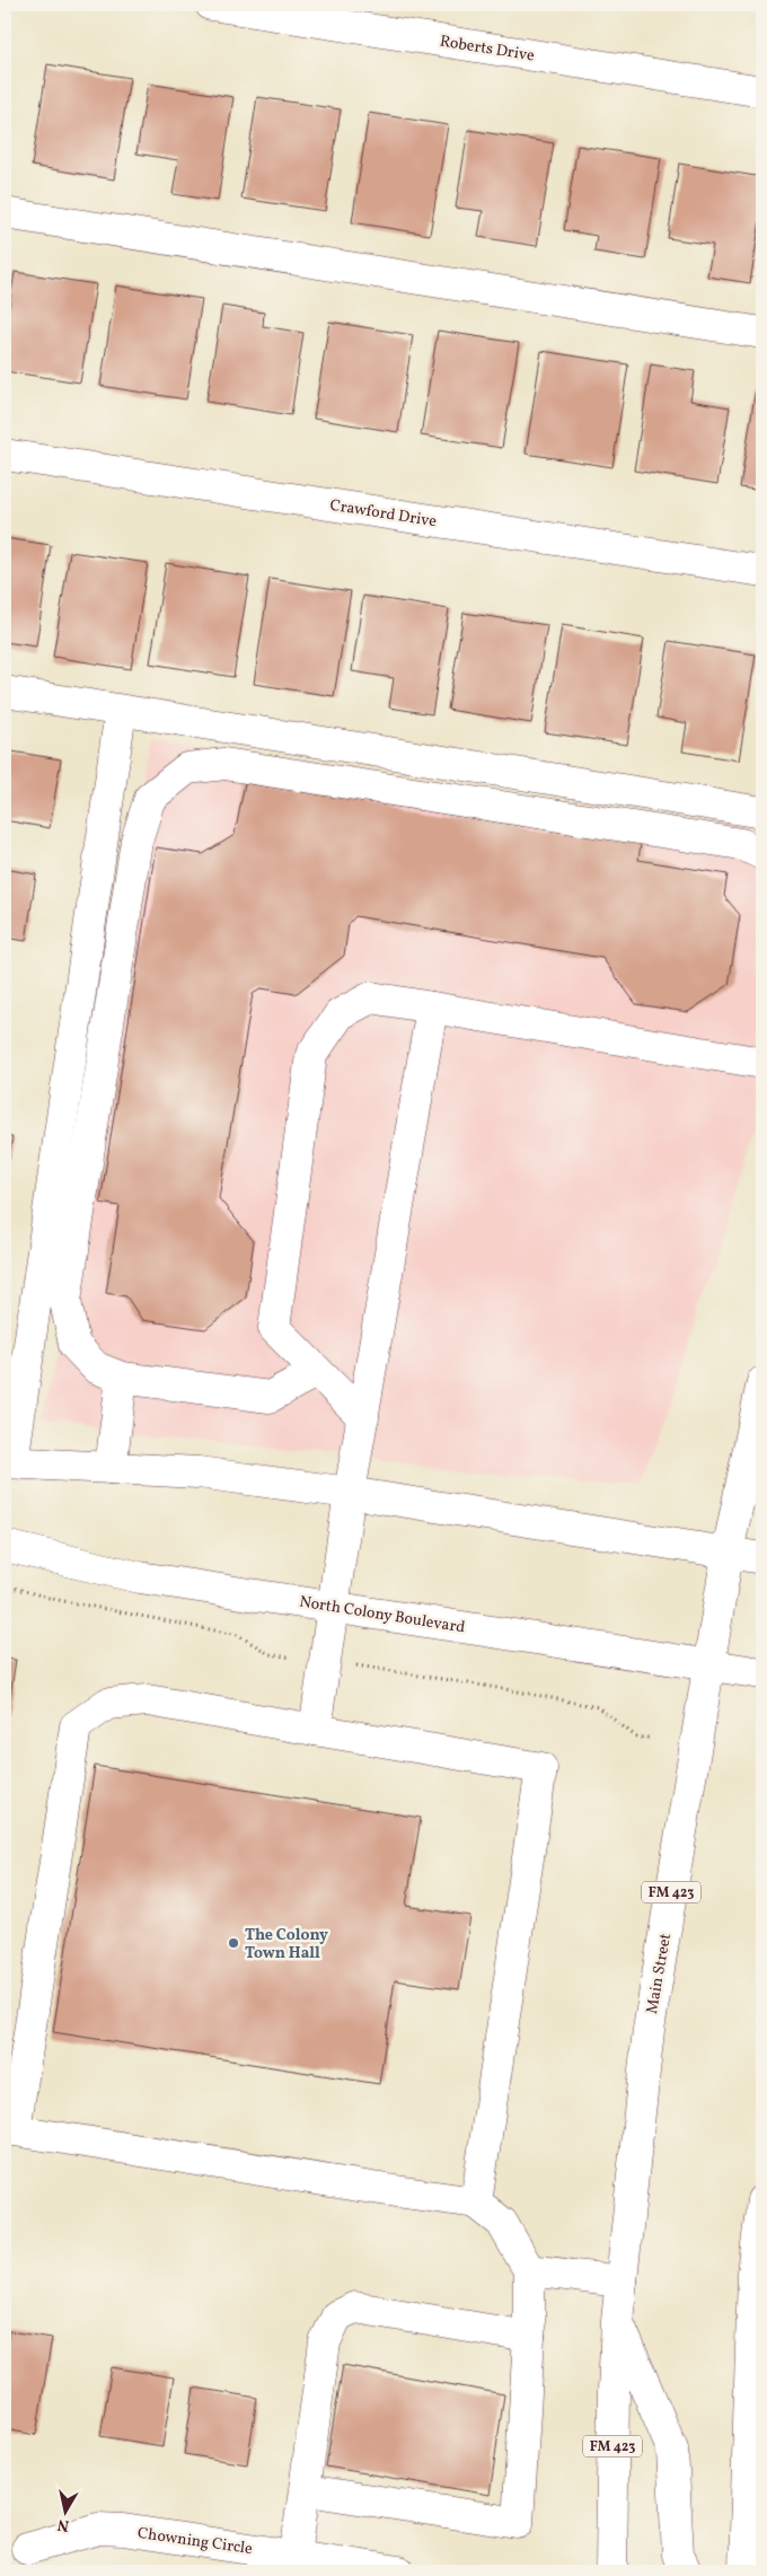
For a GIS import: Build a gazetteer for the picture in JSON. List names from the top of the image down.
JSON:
{
  "streets": {
    "main road": [
      "Roberts Drive",
      "Crawford Drive",
      "North Colony Boulevard",
      "FM 423",
      "Main Street",
      "Chowning Circle"
    ]
  },
  "crossings": [
    ["North Colony Boulevard", "Main Street"]
  ],
  "places": ["The Colony Town Hall"],
  "north": "bottom"
}
